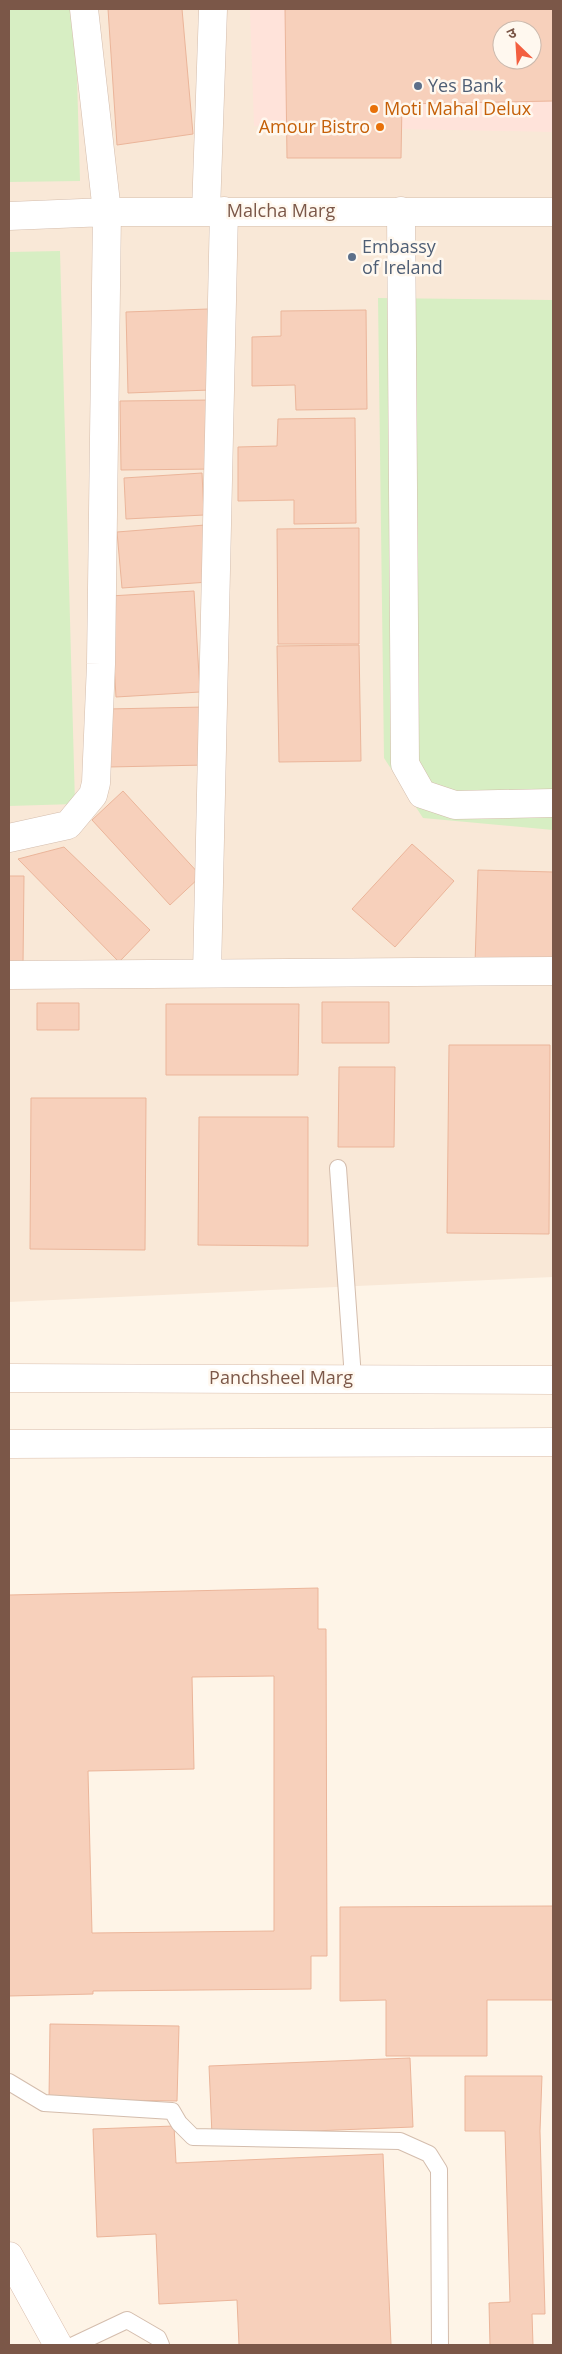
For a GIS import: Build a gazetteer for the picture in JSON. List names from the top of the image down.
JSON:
{
  "streets": {
    "street": ["Malcha Marg", "Panchsheel Marg"]
  },
  "places": [
    "Yes Bank",
    "Moti Mahal Delux",
    "Amour Bistro",
    "Embassy of Ireland"
  ],
  "north": "top left"
}
